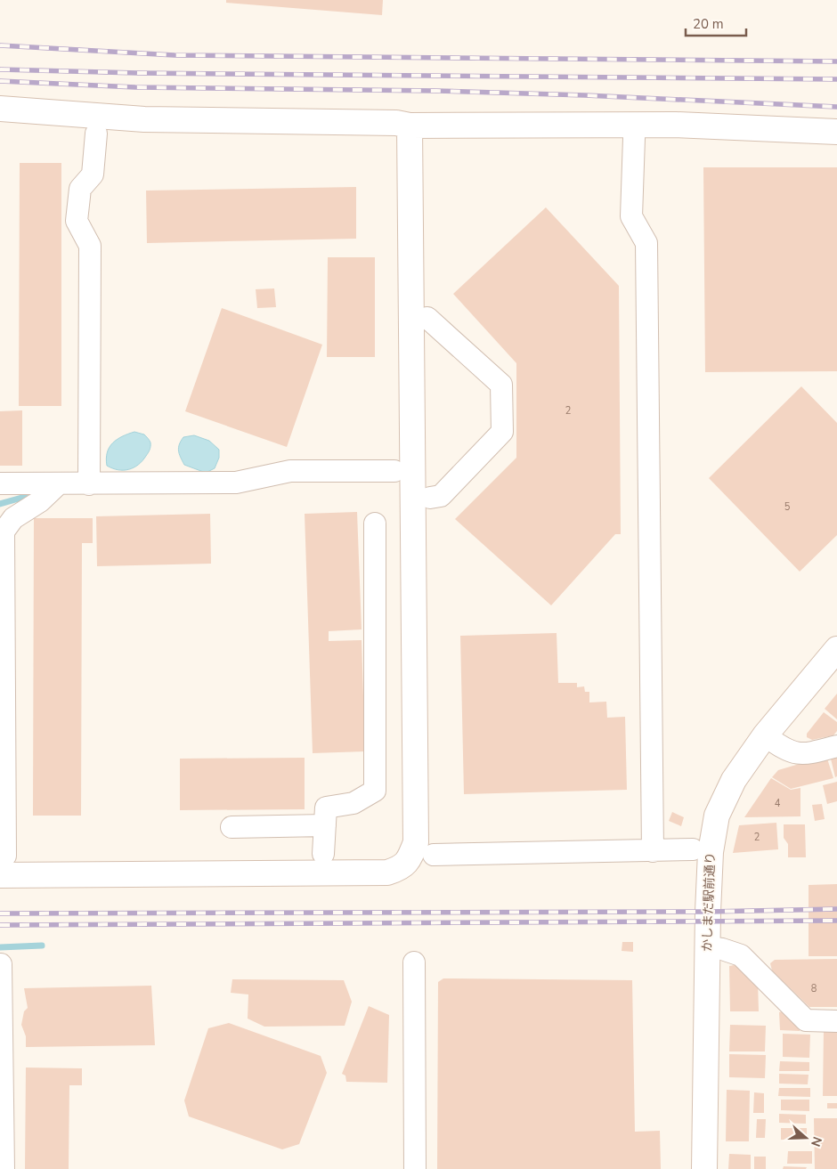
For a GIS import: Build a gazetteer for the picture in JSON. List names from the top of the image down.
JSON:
{
  "streets": {
    "street": ["かしまだ駅前通り"]
  },
  "house_numbers": [
    "2",
    "5",
    "4",
    "2",
    "8"
  ],
  "scale_bar": "20 m",
  "north": "right"
}
